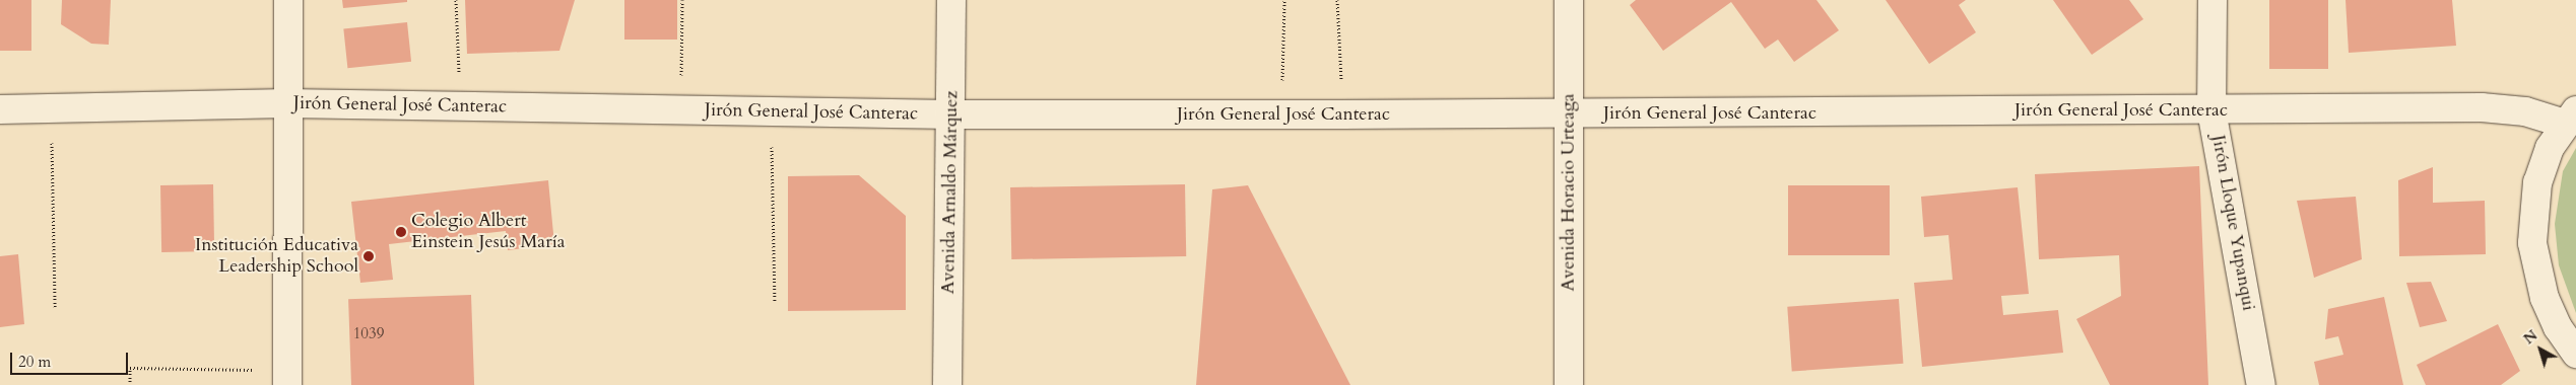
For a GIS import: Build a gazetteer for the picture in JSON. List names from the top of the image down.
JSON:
{
  "streets": {
    "street": [
      "Jirón General José Canterac",
      "Avenida Arnaldo Márquez",
      "Avenida Horacio Urteaga",
      "Jirón Lloque Yupanqui"
    ]
  },
  "crossings": [
    ["Jirón General José Canterac", "Avenida Arnaldo Márquez"],
    ["Jirón General José Canterac", "Avenida Horacio Urteaga"],
    ["Jirón General José Canterac", "Jirón Lloque Yupanqui"]
  ],
  "places": ["Colegio Albert Einstein Jesús María", "Institución Educativa Leadership School"],
  "house_numbers": ["1039"],
  "scale_bar": "20 m",
  "north": "top left"
}
